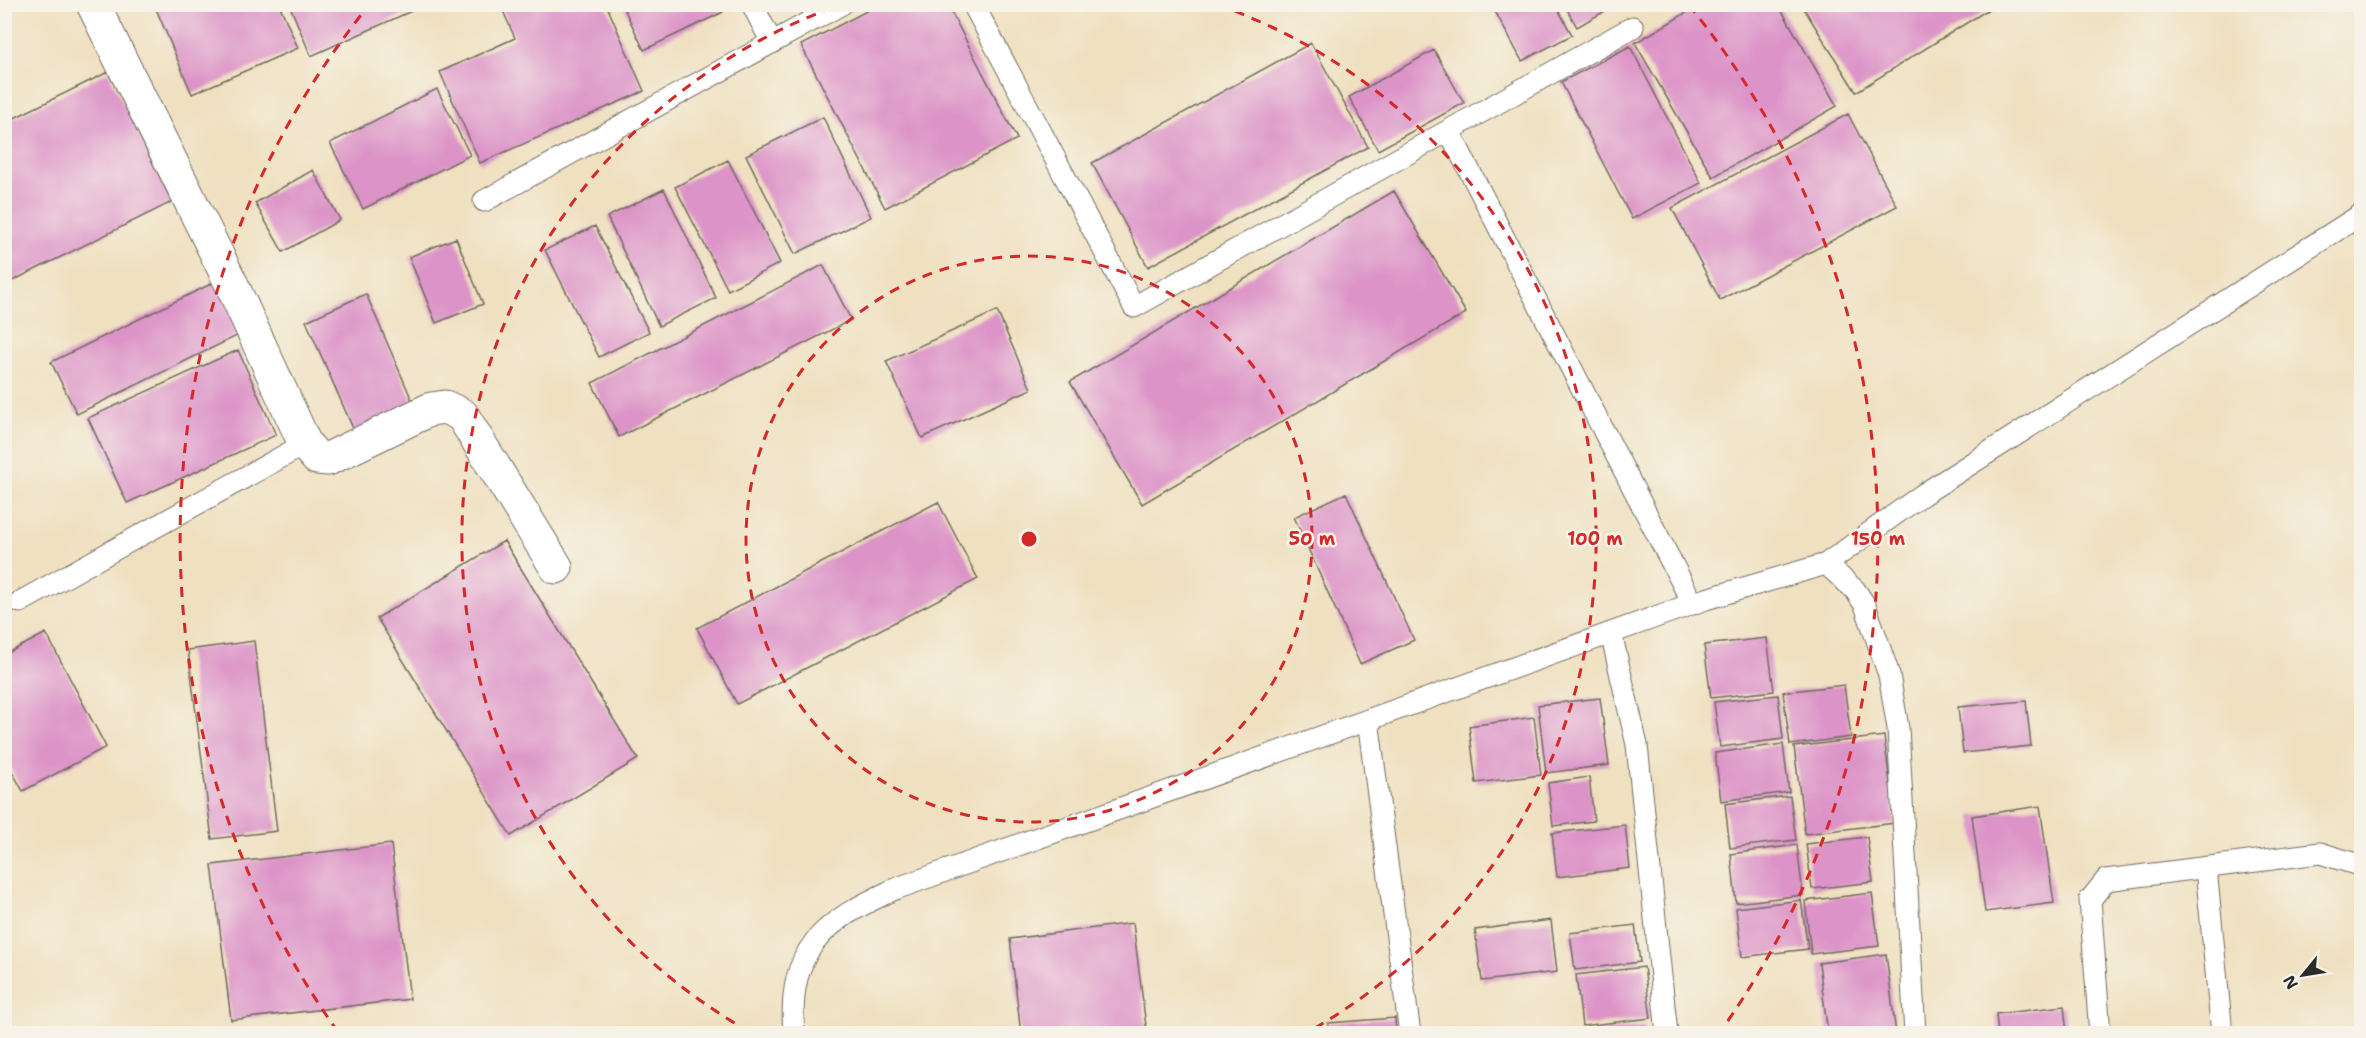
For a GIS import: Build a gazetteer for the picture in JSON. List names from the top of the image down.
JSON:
{
  "north": "bottom left",
  "rings": ["50 m", "100 m", "150 m"]
}
